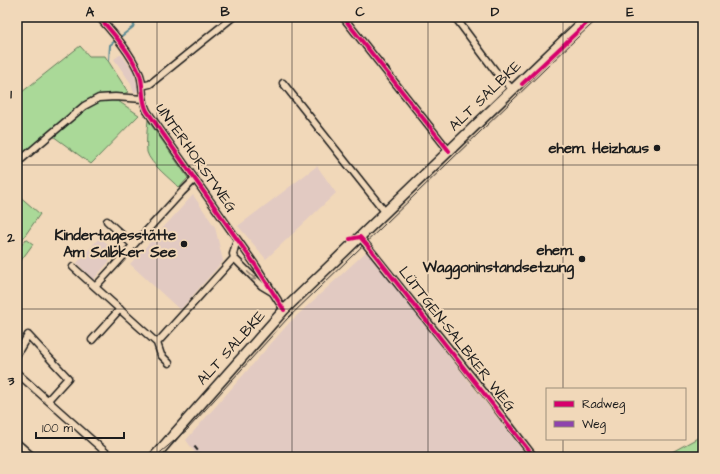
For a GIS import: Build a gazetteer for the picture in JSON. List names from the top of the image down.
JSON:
{
  "streets": {
    "main road": ["ALT SALBKE"],
    "street": ["UNTERHORSTWEG", "LÜTTGEN-SALBKER WEG"]
  },
  "crossings": [
    ["ALT SALBKE", "UNTERHORSTWEG"],
    ["ALT SALBKE", "LÜTTGEN-SALBKER WEG"]
  ],
  "places": ["ehem. Heizhaus", "Kindertagesstätte Am Salbker See", "ehem. Waggoninstandsetzung"],
  "legend": ["Radweg", "Weg"],
  "scale_bar": "100 m",
  "grid": {
    "columns": [
      "A",
      "B",
      "C",
      "D",
      "E"
    ],
    "rows": ["1", "2", "3"]
  }
}
